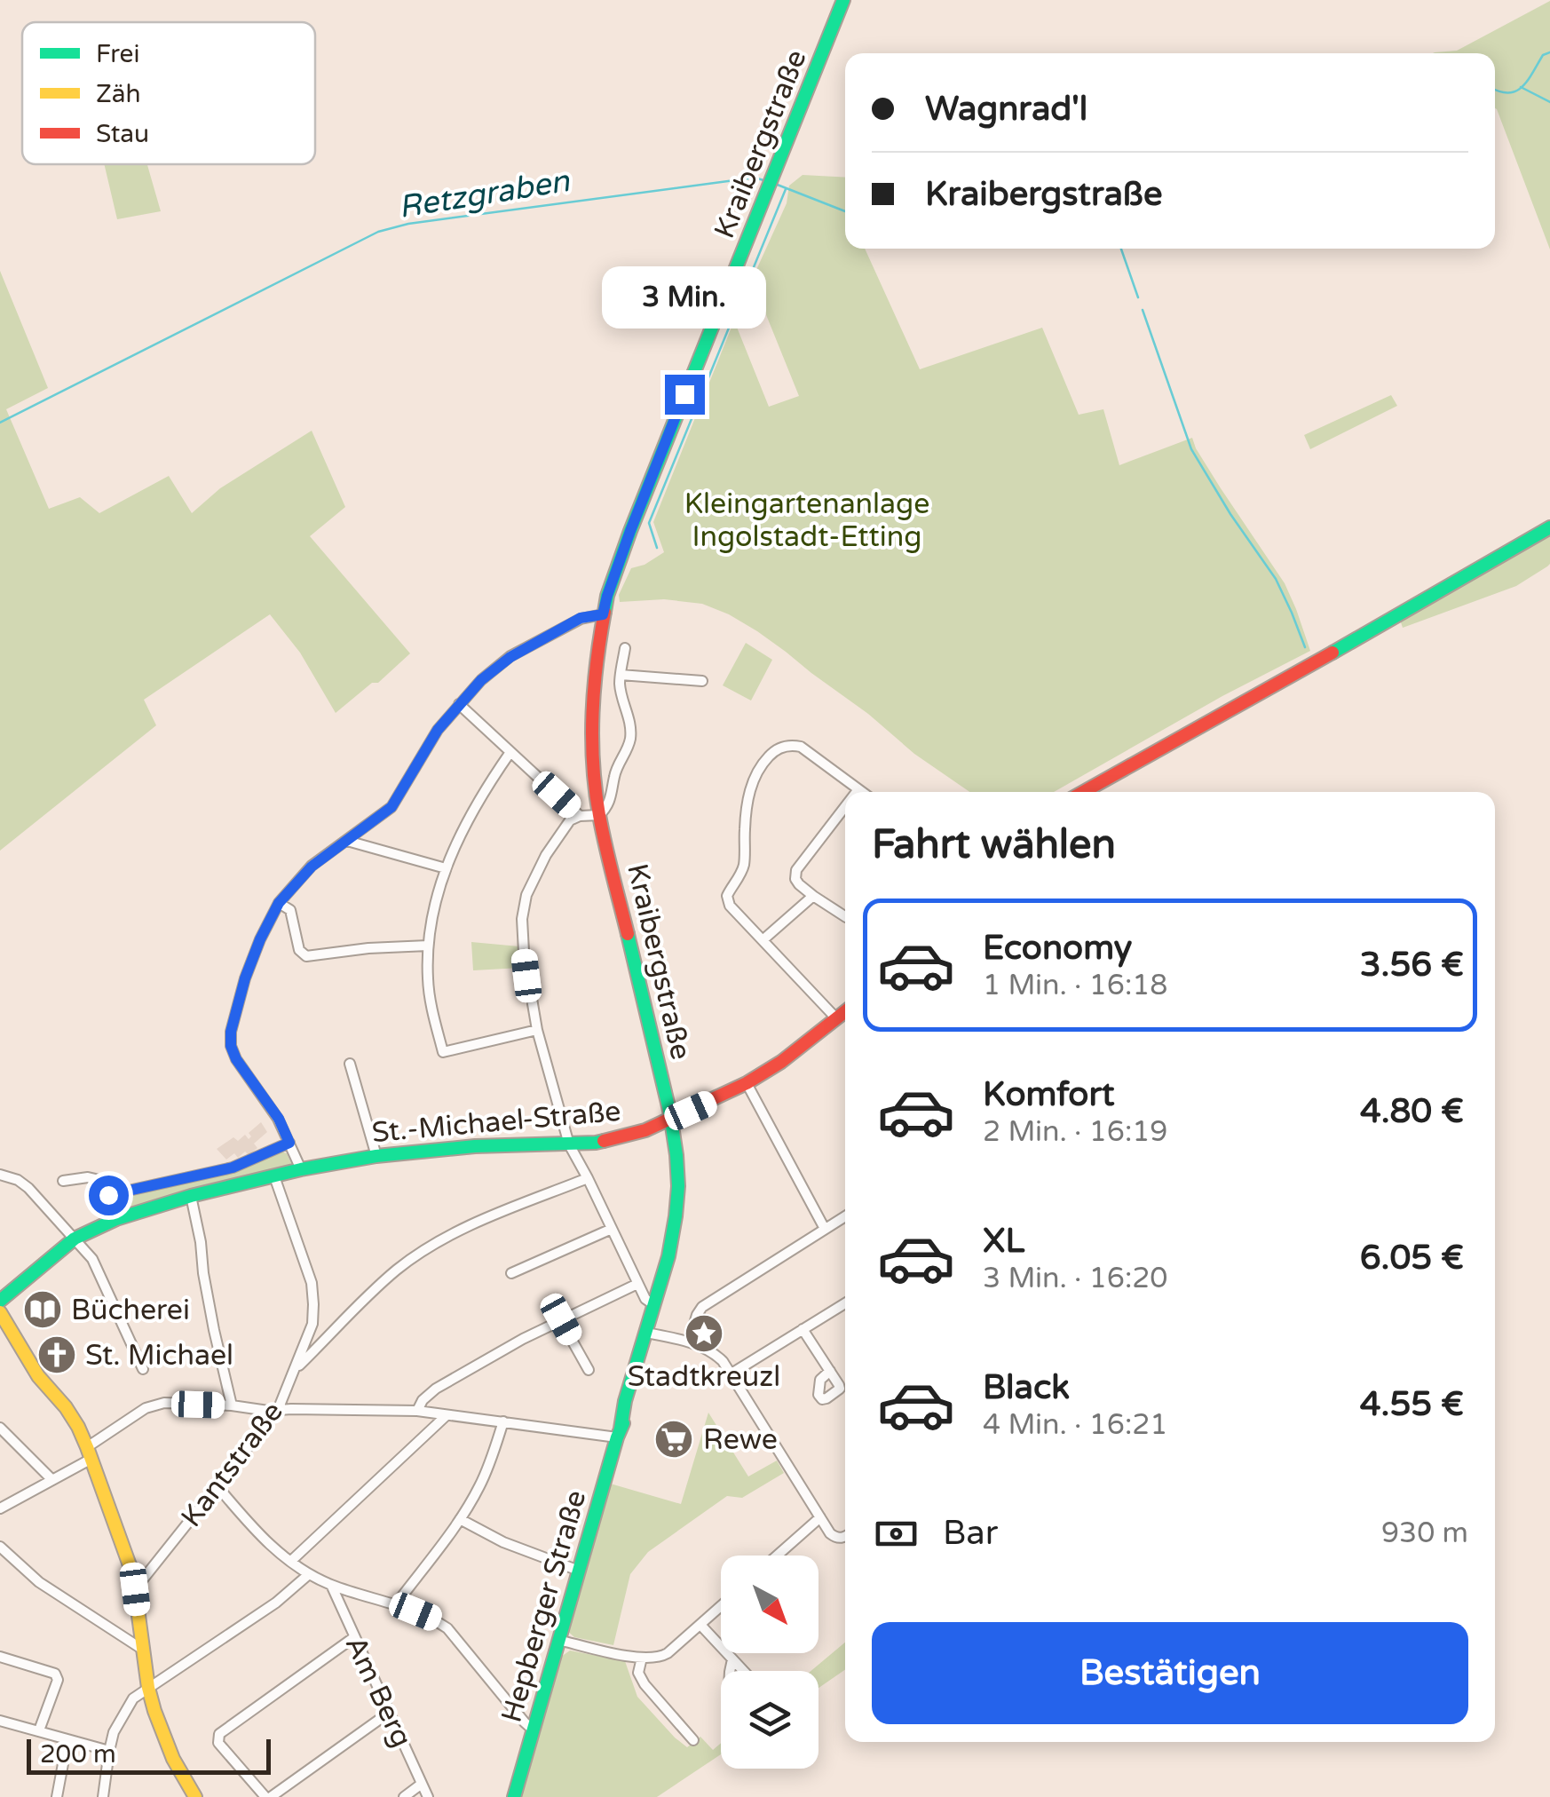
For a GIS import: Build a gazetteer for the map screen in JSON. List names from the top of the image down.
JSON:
{
  "streets": {
    "street": [
      "Kraibergstraße",
      "St.-Michael-Straße",
      "Kantstraße",
      "Hepberger Straße",
      "Am Berg"
    ]
  },
  "crossings": [
    ["Kraibergstraße", "St.-Michael-Straße"],
    ["Kraibergstraße", "Hepberger Straße"],
    ["St.-Michael-Straße", "Kantstraße"],
    ["St.-Michael-Straße", "Hepberger Straße"]
  ],
  "water": ["Retzgraben"],
  "parks": ["Kleingartenanlage Ingolstadt-Etting"],
  "places": {
    "library": ["Bücherei"],
    "place": ["Stadtkreuzl"],
    "church": ["St. Michael"],
    "supermarket": ["Rewe"]
  },
  "legend": ["Frei", "Zäh", "Stau"],
  "scale_bar": "200 m",
  "north": "bottom right",
  "page": {
    "banner": ["Wagnrad'l", "Kraibergstraße"],
    "bubble": "3 Min.",
    "heading": "Fahrt wählen",
    "list": [
      {
        "name": "Economy",
        "note": "1 Min. · 16:18",
        "value": "3.56 €"
      },
      {
        "name": "Komfort",
        "note": "2 Min. · 16:19",
        "value": "4.80 €"
      },
      {
        "name": "XL",
        "note": "3 Min. · 16:20",
        "value": "6.05 €"
      },
      {
        "name": "Black",
        "note": "4 Min. · 16:21",
        "value": "4.55 €"
      }
    ],
    "pay": ["Bar", "930 m"],
    "buttons": "Bestätigen",
    "scale": "200 m"
  }
}
